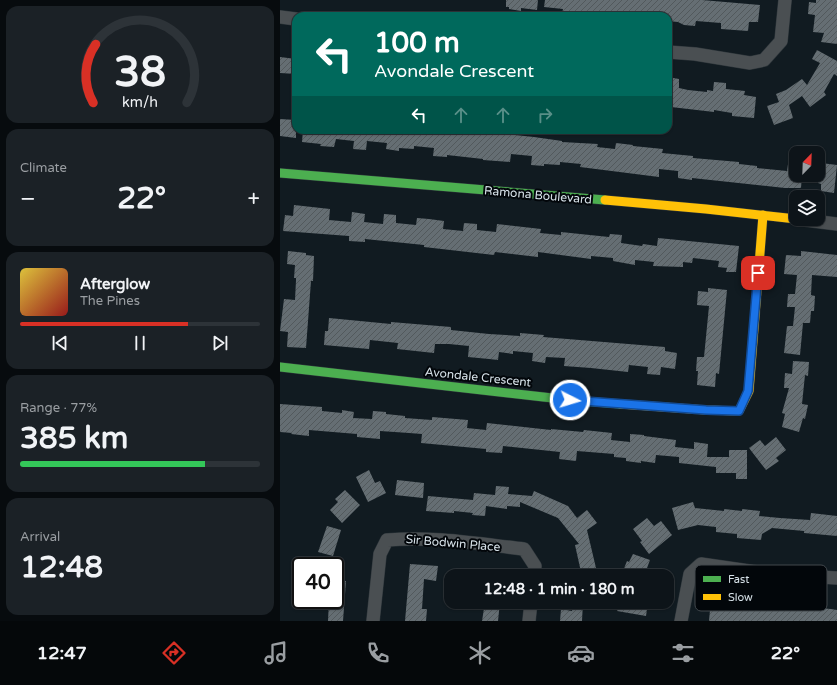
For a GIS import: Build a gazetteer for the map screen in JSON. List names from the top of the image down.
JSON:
{
  "streets": {
    "street": ["Ramona Boulevard", "Avondale Crescent", "Sir Bodwin Place"]
  },
  "crossings": [
    ["Ramona Boulevard", "Avondale Crescent"]
  ],
  "legend": ["Fast", "Slow"],
  "north": "top right",
  "page": {
    "turn": ["100 m", "Avondale Crescent"],
    "tile": [
      "Climate",
      ["Range · 77%", "385 km"],
      ["Arrival", "12:48"]
    ],
    "heat": ["−", "22°", "+"],
    "song": ["Afterglow", "The Pines"],
    "limit": "40",
    "trip": "12:48 · 1 min · 180 m",
    "tabs": ["12:47", "22°"],
    "gauge": ["38", "km/h"]
  }
}
